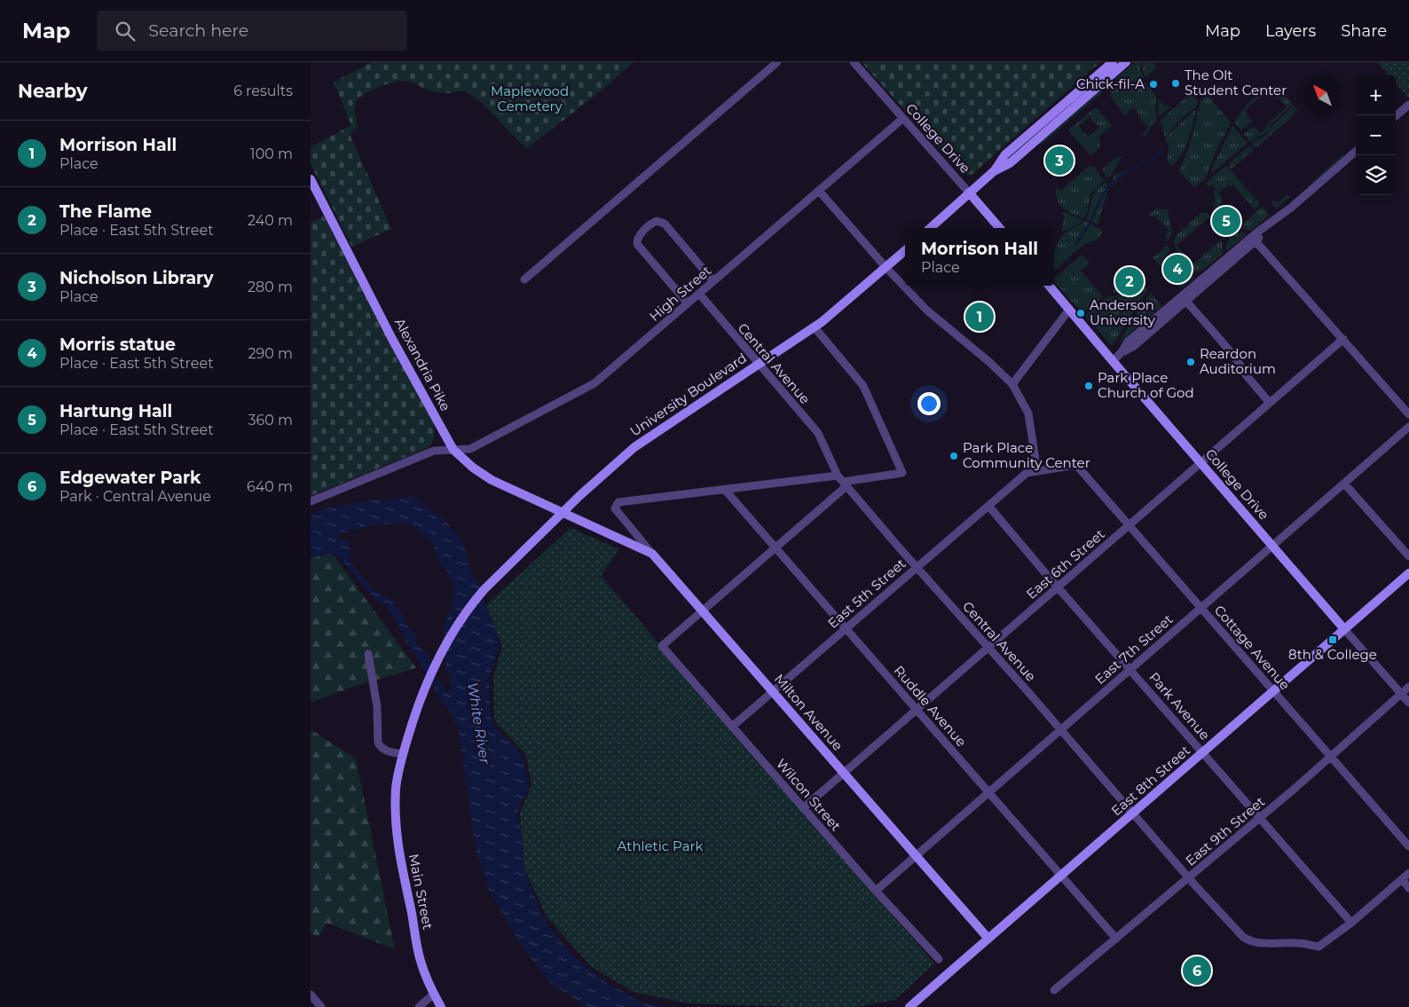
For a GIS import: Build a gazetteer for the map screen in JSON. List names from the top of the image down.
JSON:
{
  "streets": {
    "main road": [
      "College Drive",
      "Alexandria Pike",
      "University Boulevard",
      "Milton Avenue",
      "East 8th Street",
      "Main Street"
    ],
    "street": [
      "High Street",
      "Central Avenue",
      "East 6th Street",
      "East 5th Street",
      "Cottage Avenue",
      "East 7th Street",
      "Ruddle Avenue",
      "Park Avenue",
      "Wilcon Street",
      "East 9th Street"
    ]
  },
  "crossings": [
    ["College Drive", "High Street"],
    ["College Drive", "East 6th Street"],
    ["College Drive", "East 7th Street"],
    ["College Drive", "East 8th Street"],
    ["College Drive", "East 9th Street"],
    ["High Street", "Central Avenue"],
    ["High Street", "Alexandria Pike"],
    ["Central Avenue", "University Boulevard"],
    ["Central Avenue", "East 6th Street"],
    ["Central Avenue", "East 5th Street"],
    ["Central Avenue", "East 7th Street"],
    ["Central Avenue", "Park Avenue"],
    ["Central Avenue", "East 8th Street"],
    ["Central Avenue", "East 9th Street"],
    ["Alexandria Pike", "University Boulevard"],
    ["Alexandria Pike", "Milton Avenue"],
    ["University Boulevard", "Main Street"],
    ["East 6th Street", "Cottage Avenue"],
    ["East 6th Street", "Ruddle Avenue"],
    ["East 6th Street", "Park Avenue"],
    ["East 6th Street", "Milton Avenue"],
    ["East 6th Street", "Wilcon Street"],
    ["East 5th Street", "Cottage Avenue"],
    ["East 5th Street", "Ruddle Avenue"],
    ["East 5th Street", "Park Avenue"],
    ["East 5th Street", "Milton Avenue"],
    ["East 5th Street", "Wilcon Street"],
    ["Cottage Avenue", "East 7th Street"],
    ["Cottage Avenue", "East 8th Street"],
    ["Cottage Avenue", "East 9th Street"],
    ["East 7th Street", "Ruddle Avenue"],
    ["East 7th Street", "Park Avenue"],
    ["East 7th Street", "Milton Avenue"],
    ["East 7th Street", "Wilcon Street"],
    ["Ruddle Avenue", "Milton Avenue"],
    ["Ruddle Avenue", "East 8th Street"],
    ["Ruddle Avenue", "East 9th Street"],
    ["Park Avenue", "East 8th Street"],
    ["Park Avenue", "East 9th Street"],
    ["Milton Avenue", "East 8th Street"],
    ["Milton Avenue", "Wilcon Street"]
  ],
  "water": ["White River"],
  "parks": ["Maplewood Cemetery", "Athletic Park"],
  "places": {
    "other": [
      "The Olt Student Center",
      "Chick-fil-A",
      "Anderson University",
      "Reardon Auditorium",
      "Park Place Church of God",
      "Park Place Community Center"
    ],
    "transit": ["8th & College"]
  },
  "north": "top left",
  "page": {
    "header": "Map",
    "search": "Search here",
    "nav": ["Map", "Layers", "Share"],
    "heading": ["Nearby", "6 results"],
    "map_buttons": ["+", "−"],
    "list": [
      {
        "mark": "1",
        "name": "Morrison Hall",
        "note": "Place",
        "value": "100 m"
      },
      {
        "mark": "2",
        "name": "The Flame",
        "note": "Place · East 5th Street",
        "value": "240 m"
      },
      {
        "mark": "3",
        "name": "Nicholson Library",
        "note": "Place",
        "value": "280 m"
      },
      {
        "mark": "4",
        "name": "Morris statue",
        "note": "Place · East 5th Street",
        "value": "290 m"
      },
      {
        "mark": "5",
        "name": "Hartung Hall",
        "note": "Place · East 5th Street",
        "value": "360 m"
      },
      {
        "mark": "6",
        "name": "Edgewater Park",
        "note": "Park · Central Avenue",
        "value": "640 m"
      }
    ],
    "pins": [
      "3",
      "5",
      "4",
      "2",
      "1",
      "6"
    ],
    "popup": ["Morrison Hall", "Place"]
  }
}
